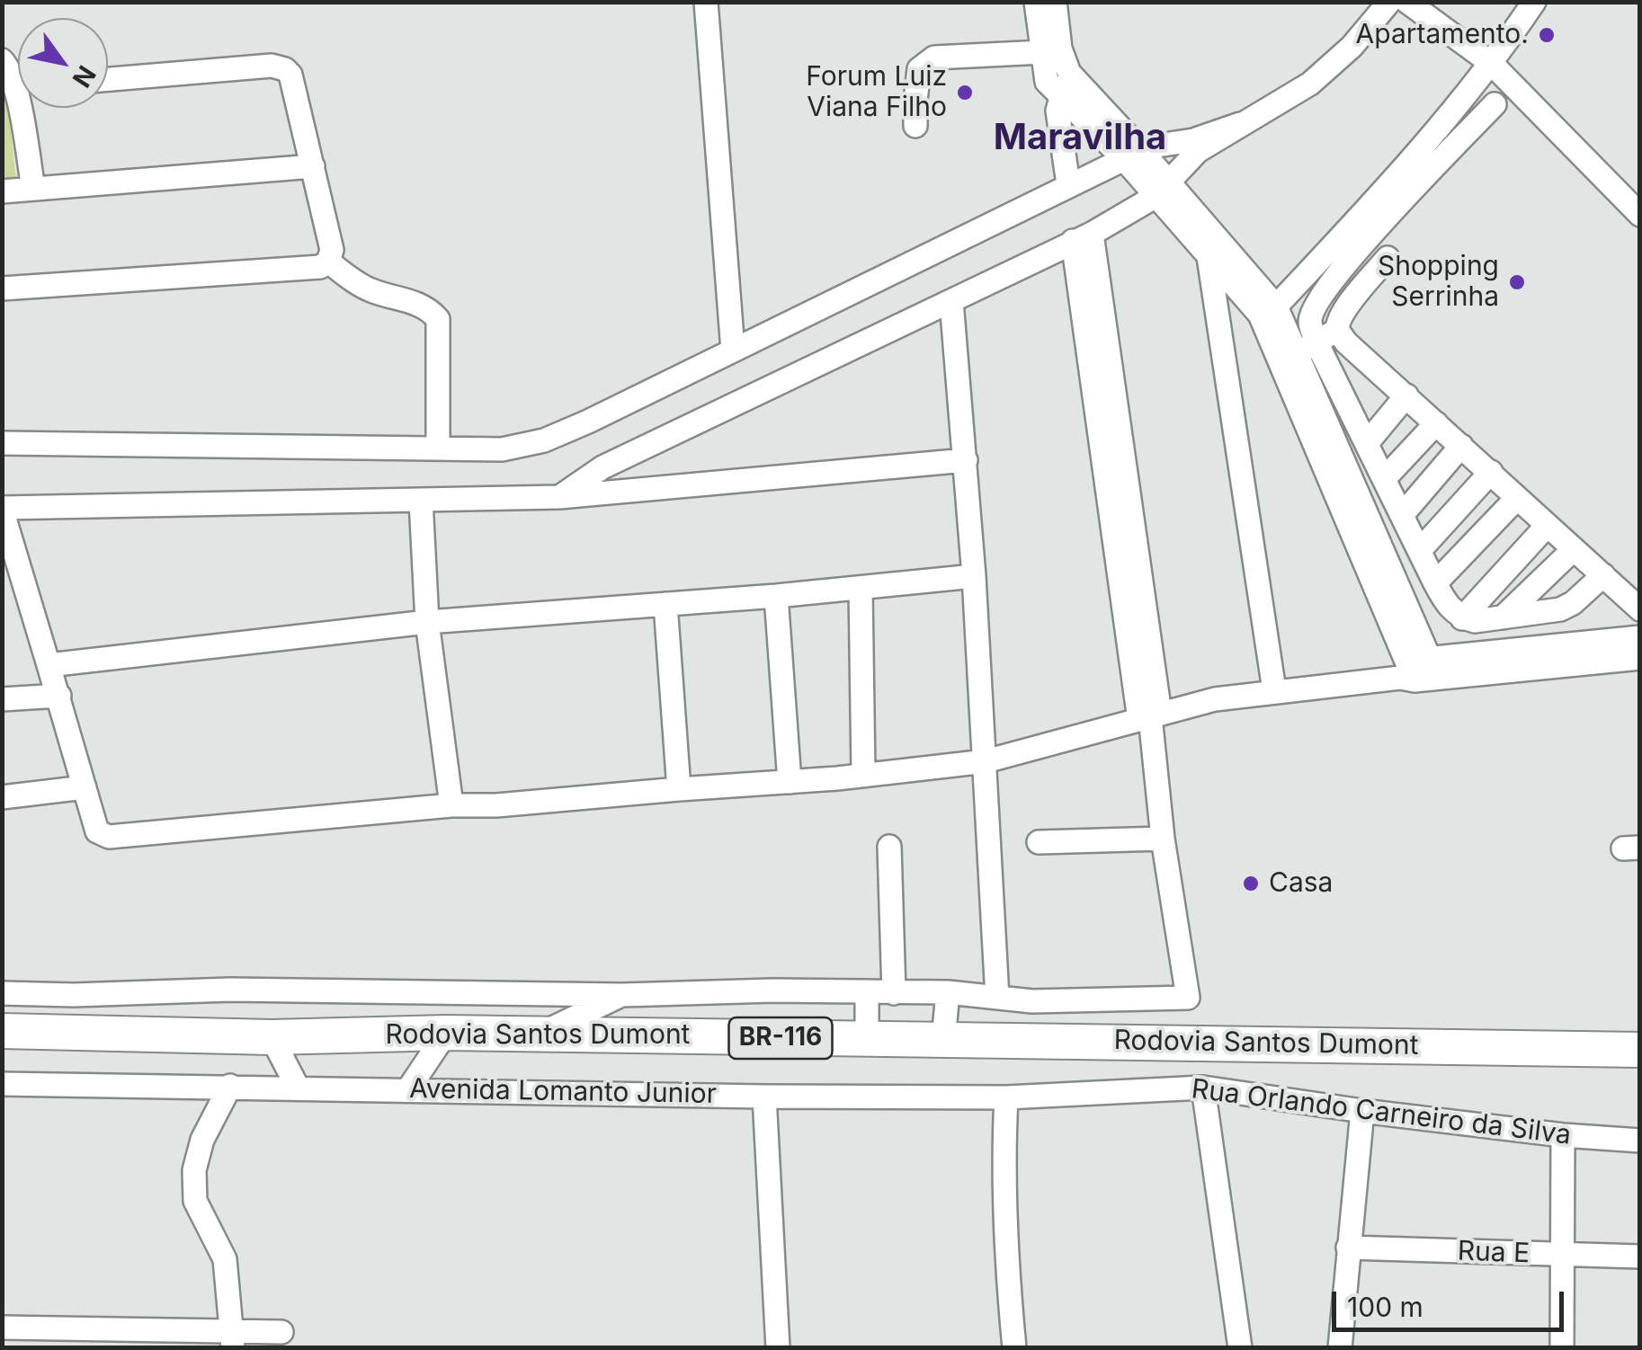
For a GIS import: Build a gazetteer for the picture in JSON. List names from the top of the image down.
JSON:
{
  "streets": {
    "highway": ["Rodovia Santos Dumont", "BR-116"],
    "street": ["Avenida Lomanto Junior", "Rua Orlando Carneiro da Silva", "Rua E"]
  },
  "crossings": [
    ["Avenida Lomanto Junior", "Rua Orlando Carneiro da Silva"]
  ],
  "districts": ["Maravilha"],
  "places": [
    "Apartamento.",
    "Forum Luiz Viana Filho",
    "Shopping Serrinha",
    "Casa"
  ],
  "scale_bar": "100 m",
  "north": "bottom right"
}
